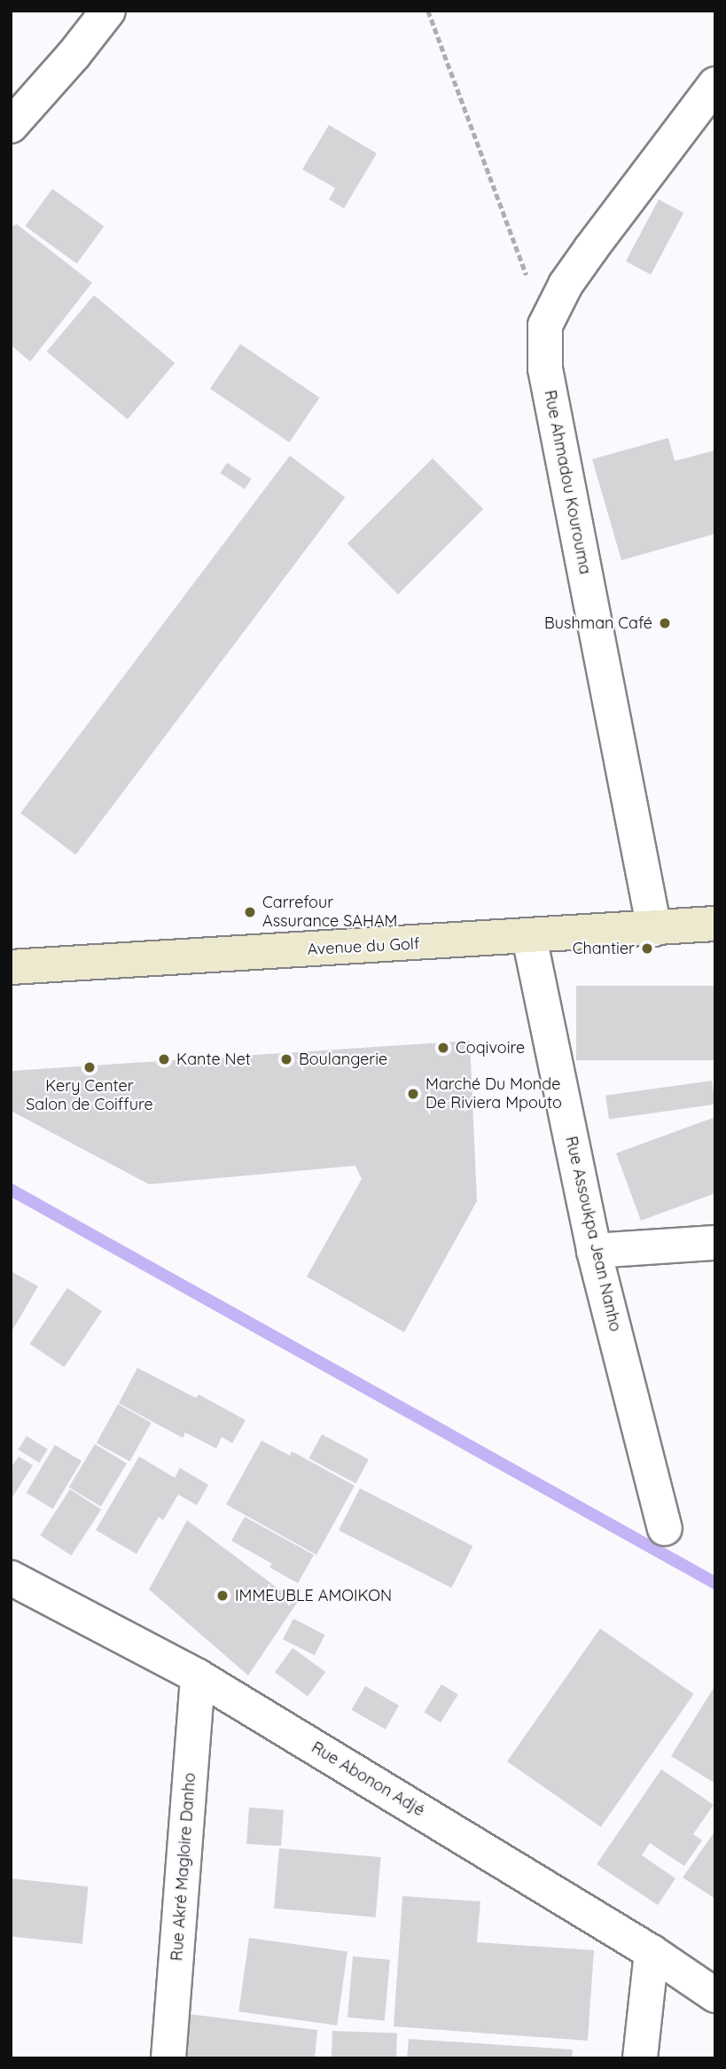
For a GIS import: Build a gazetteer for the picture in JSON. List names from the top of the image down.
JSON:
{
  "streets": {
    "main road": ["Avenue du Golf"],
    "street": [
      "Rue Ahmadou Kourouma",
      "Rue Assoukpa Jean Nanho",
      "Rue Abonon Adjé",
      "Rue Akré Magloire Danho"
    ]
  },
  "crossings": [
    ["Rue Ahmadou Kourouma", "Avenue du Golf"],
    ["Avenue du Golf", "Rue Assoukpa Jean Nanho"],
    ["Rue Abonon Adjé", "Rue Akré Magloire Danho"]
  ],
  "places": [
    "Bushman Café",
    "Carrefour Assurance SAHAM",
    "Chantier",
    "Coqivoire",
    "Kante Net",
    "Boulangerie",
    "Kery Center Salon de Coiffure",
    "Marché Du Monde De Riviera Mpouto",
    "IMMEUBLE AMOIKON"
  ]
}
